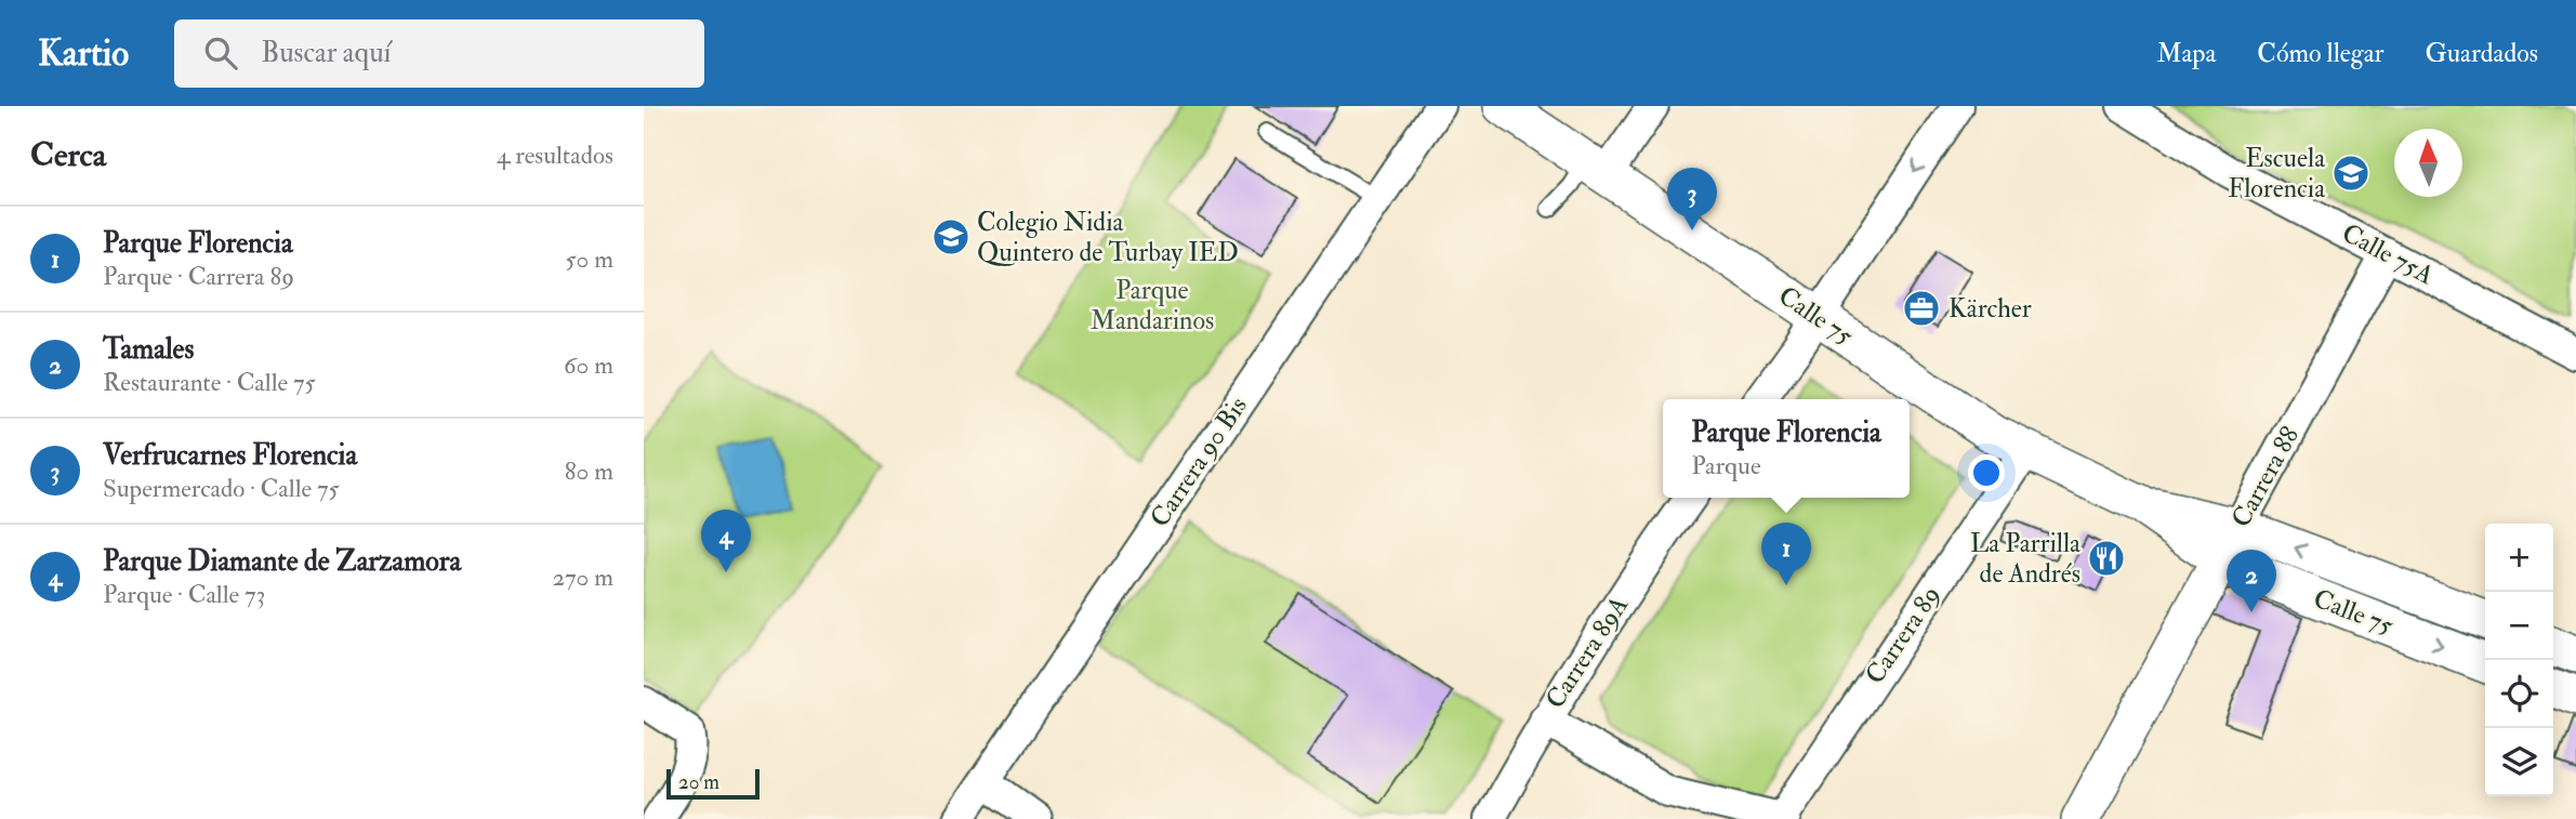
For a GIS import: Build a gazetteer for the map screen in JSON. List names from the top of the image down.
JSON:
{
  "streets": {
    "street": [
      "Calle 75A",
      "Calle 75",
      "Carrera 90 Bis",
      "Carrera 88",
      "Carrera 89",
      "Carrera 89A"
    ]
  },
  "crossings": [
    ["Calle 75A", "Carrera 88"],
    ["Calle 75", "Carrera 88"],
    ["Calle 75", "Carrera 89"]
  ],
  "parks": ["Parque Mandarinos"],
  "places": {
    "school or university": ["Escuela Florencia", "Colegio Nidia Quintero de Turbay IED"],
    "office": ["Kärcher"],
    "restaurant": ["La Parrilla de Andrés"]
  },
  "scale_bar": "20 m",
  "north": "top",
  "page": {
    "header": "Kartio",
    "search": "Buscar aquí",
    "nav": ["Mapa", "Cómo llegar", "Guardados"],
    "heading": ["Cerca", "4 resultados"],
    "pins": [
      "3",
      "4",
      "1",
      "2"
    ],
    "list": [
      {
        "mark": "1",
        "name": "Parque Florencia",
        "note": "Parque · Carrera 89",
        "value": "50 m"
      },
      {
        "mark": "2",
        "name": "Tamales",
        "note": "Restaurante · Calle 75",
        "value": "60 m"
      },
      {
        "mark": "3",
        "name": "Verfrucarnes Florencia",
        "note": "Supermercado · Calle 75",
        "value": "80 m"
      },
      {
        "mark": "4",
        "name": "Parque Diamante de Zarzamora",
        "note": "Parque · Calle 73",
        "value": "270 m"
      }
    ],
    "popup": ["Parque Florencia", "Parque"],
    "map_buttons": ["+", "−"],
    "scale": "20 m"
  }
}
